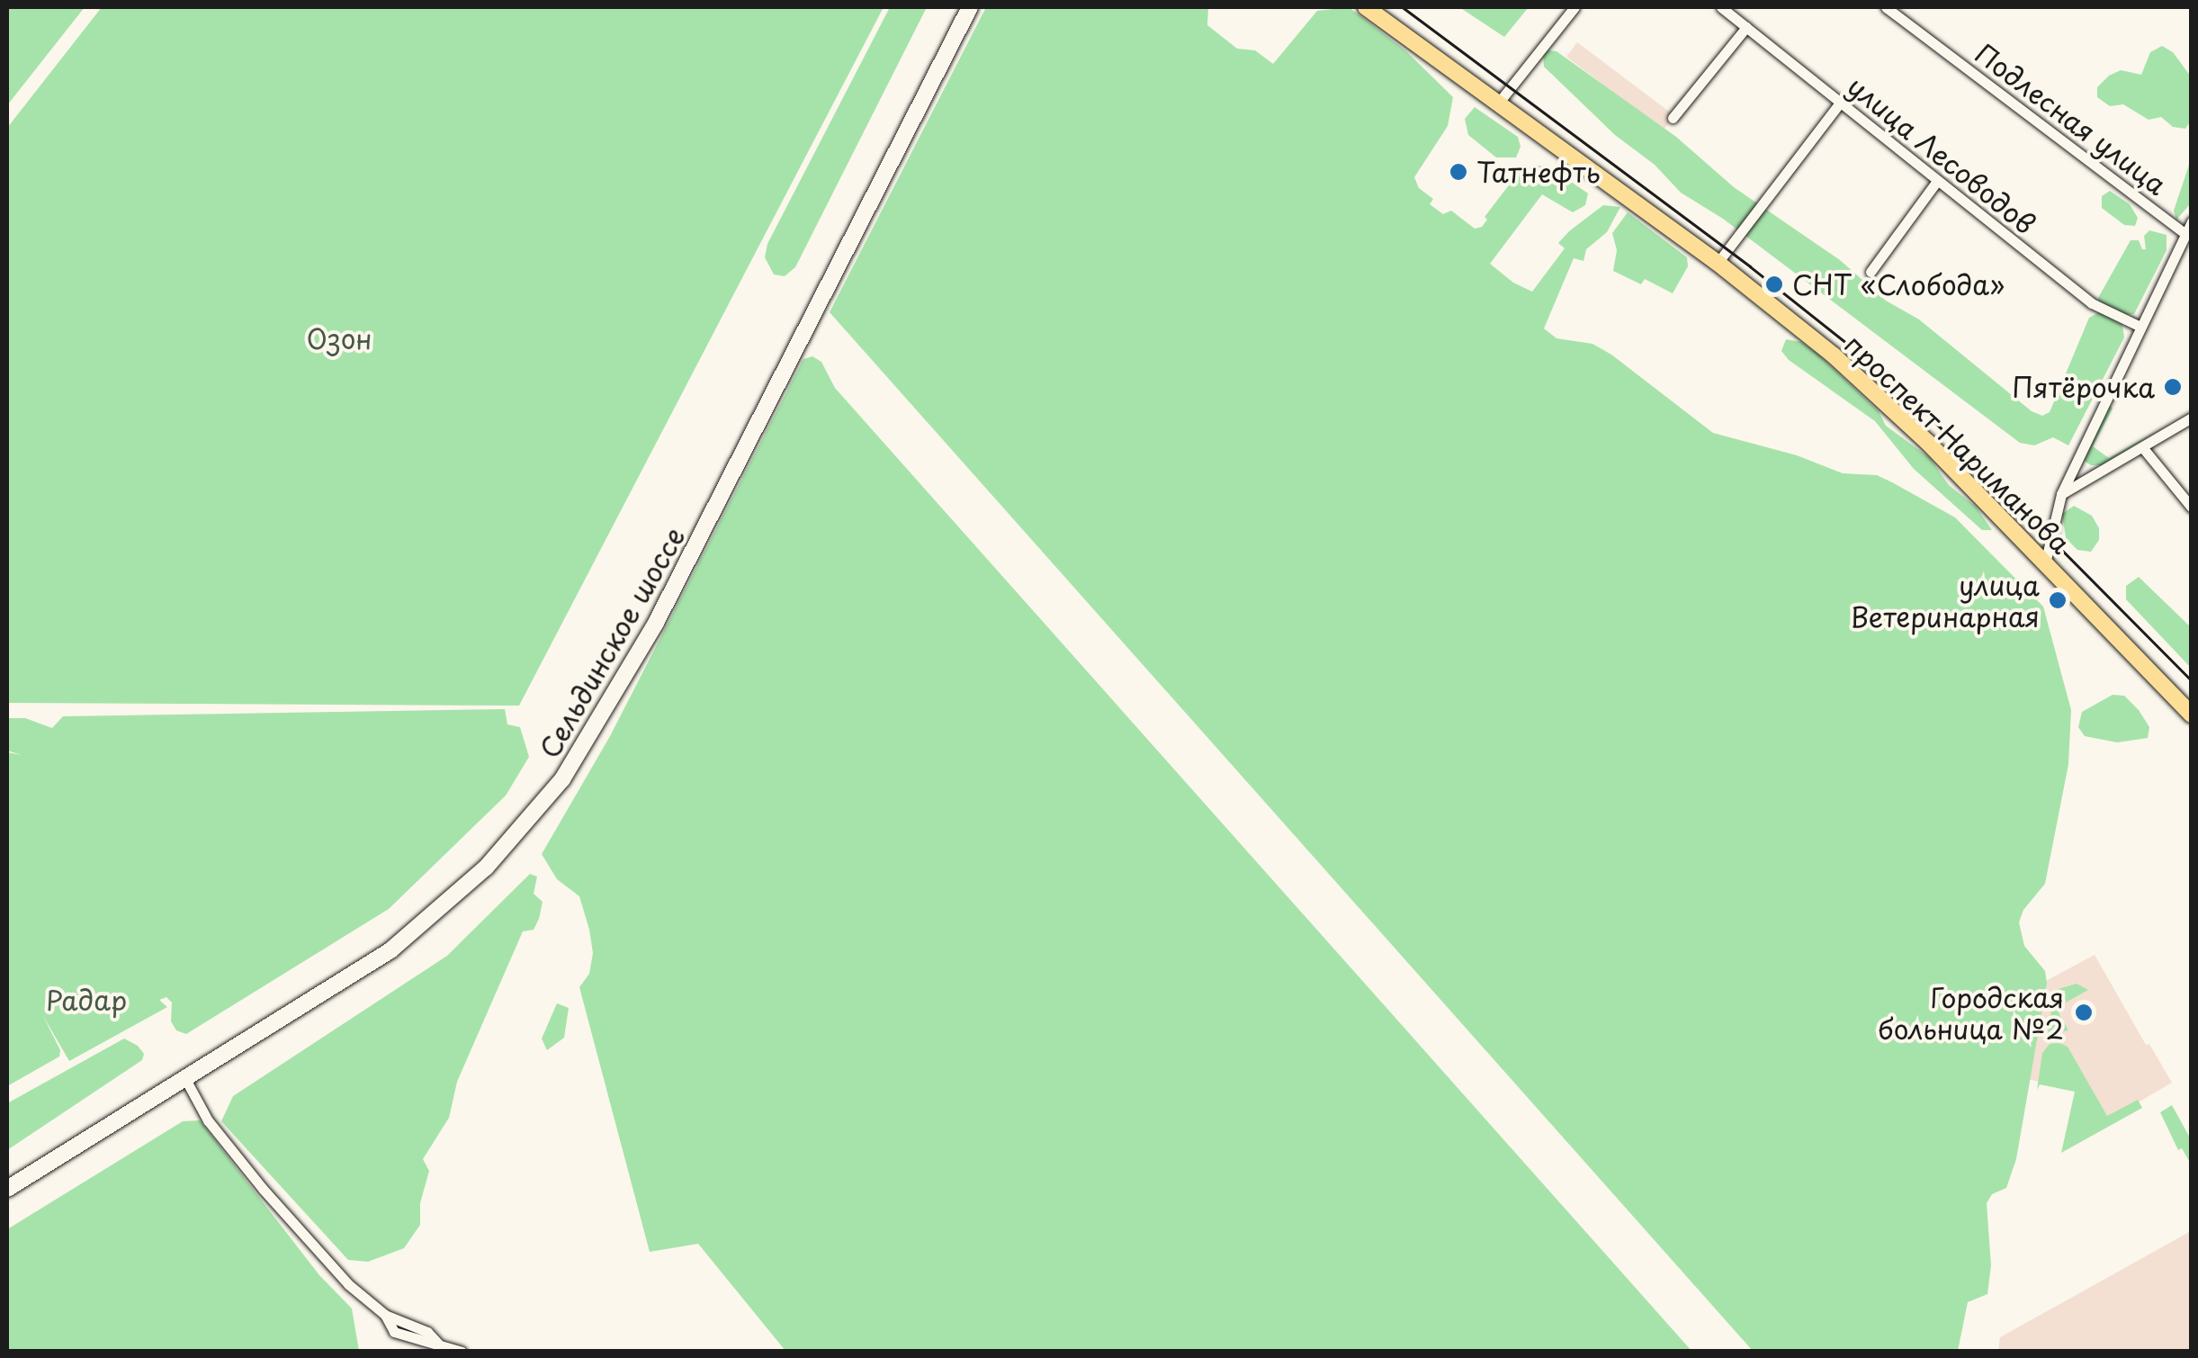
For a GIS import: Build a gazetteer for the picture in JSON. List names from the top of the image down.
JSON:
{
  "streets": {
    "main road": ["проспект Нариманова", "Сельдинское шоссе"],
    "street": ["Подлесная улица", "улица Лесоводов"]
  },
  "parks": ["Озон", "Радар"],
  "places": [
    "Татнефть",
    "СНТ «Слобода»",
    "Пятёрочка",
    "улица Ветеринарная",
    "Городская больница №2"
  ]
}
